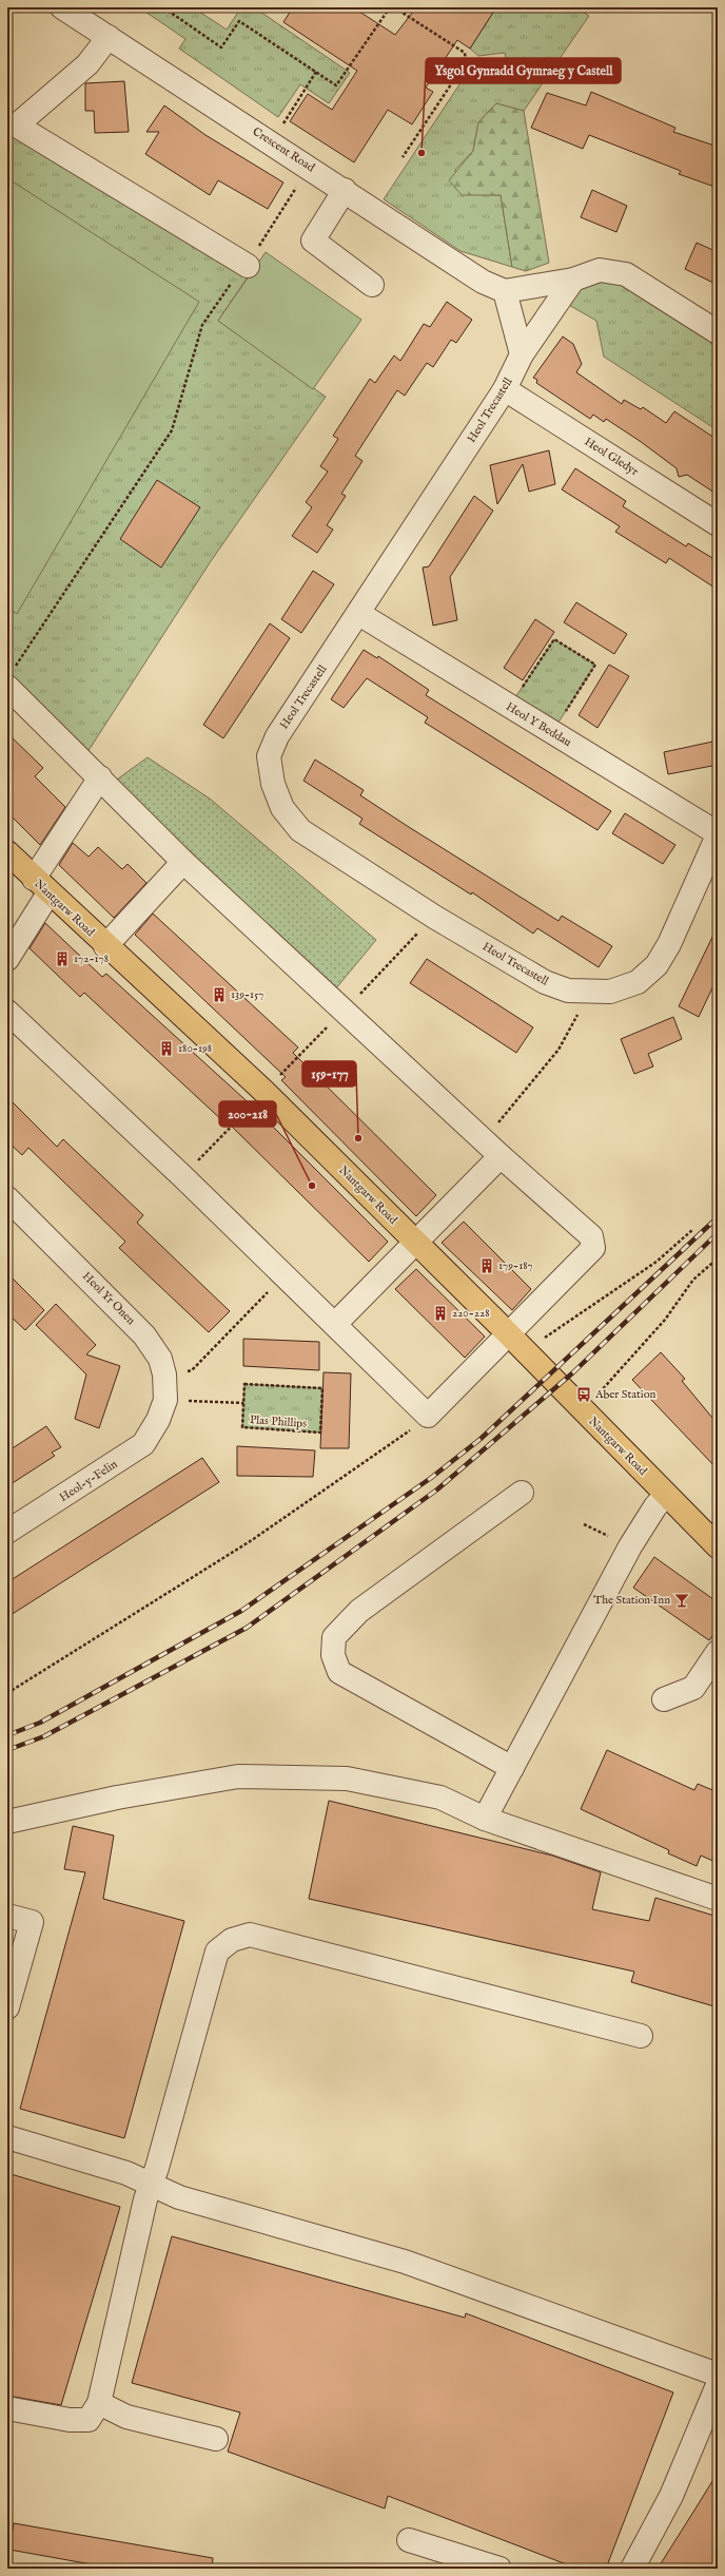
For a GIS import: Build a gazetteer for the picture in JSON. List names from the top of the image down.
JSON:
{
  "streets": {
    "main road": ["Nantgarw Road"],
    "street": [
      "Crescent Road",
      "Heol Trecastell",
      "Heol Gledyr",
      "Heol Y Beddau",
      "Heol Yr Onen",
      "Heol-y-Felin"
    ],
    "path": ["Plas Phillips"]
  },
  "crossings": [
    ["Heol Trecastell", "Heol Gledyr"],
    ["Heol Trecastell", "Heol Y Beddau"],
    ["Heol Yr Onen", "Plas Phillips"],
    ["Heol Yr Onen", "Heol-y-Felin"],
    ["Plas Phillips", "Heol-y-Felin"]
  ],
  "places": {
    "other": ["Ysgol Gynradd Gymraeg y Castell", "159-177", "200-218"],
    "building": [
      "172-178",
      "139-157",
      "180-198",
      "179-187",
      "220-228"
    ],
    "bus stop": ["Aber Station"],
    "bar": ["The Station Inn"]
  }
}
